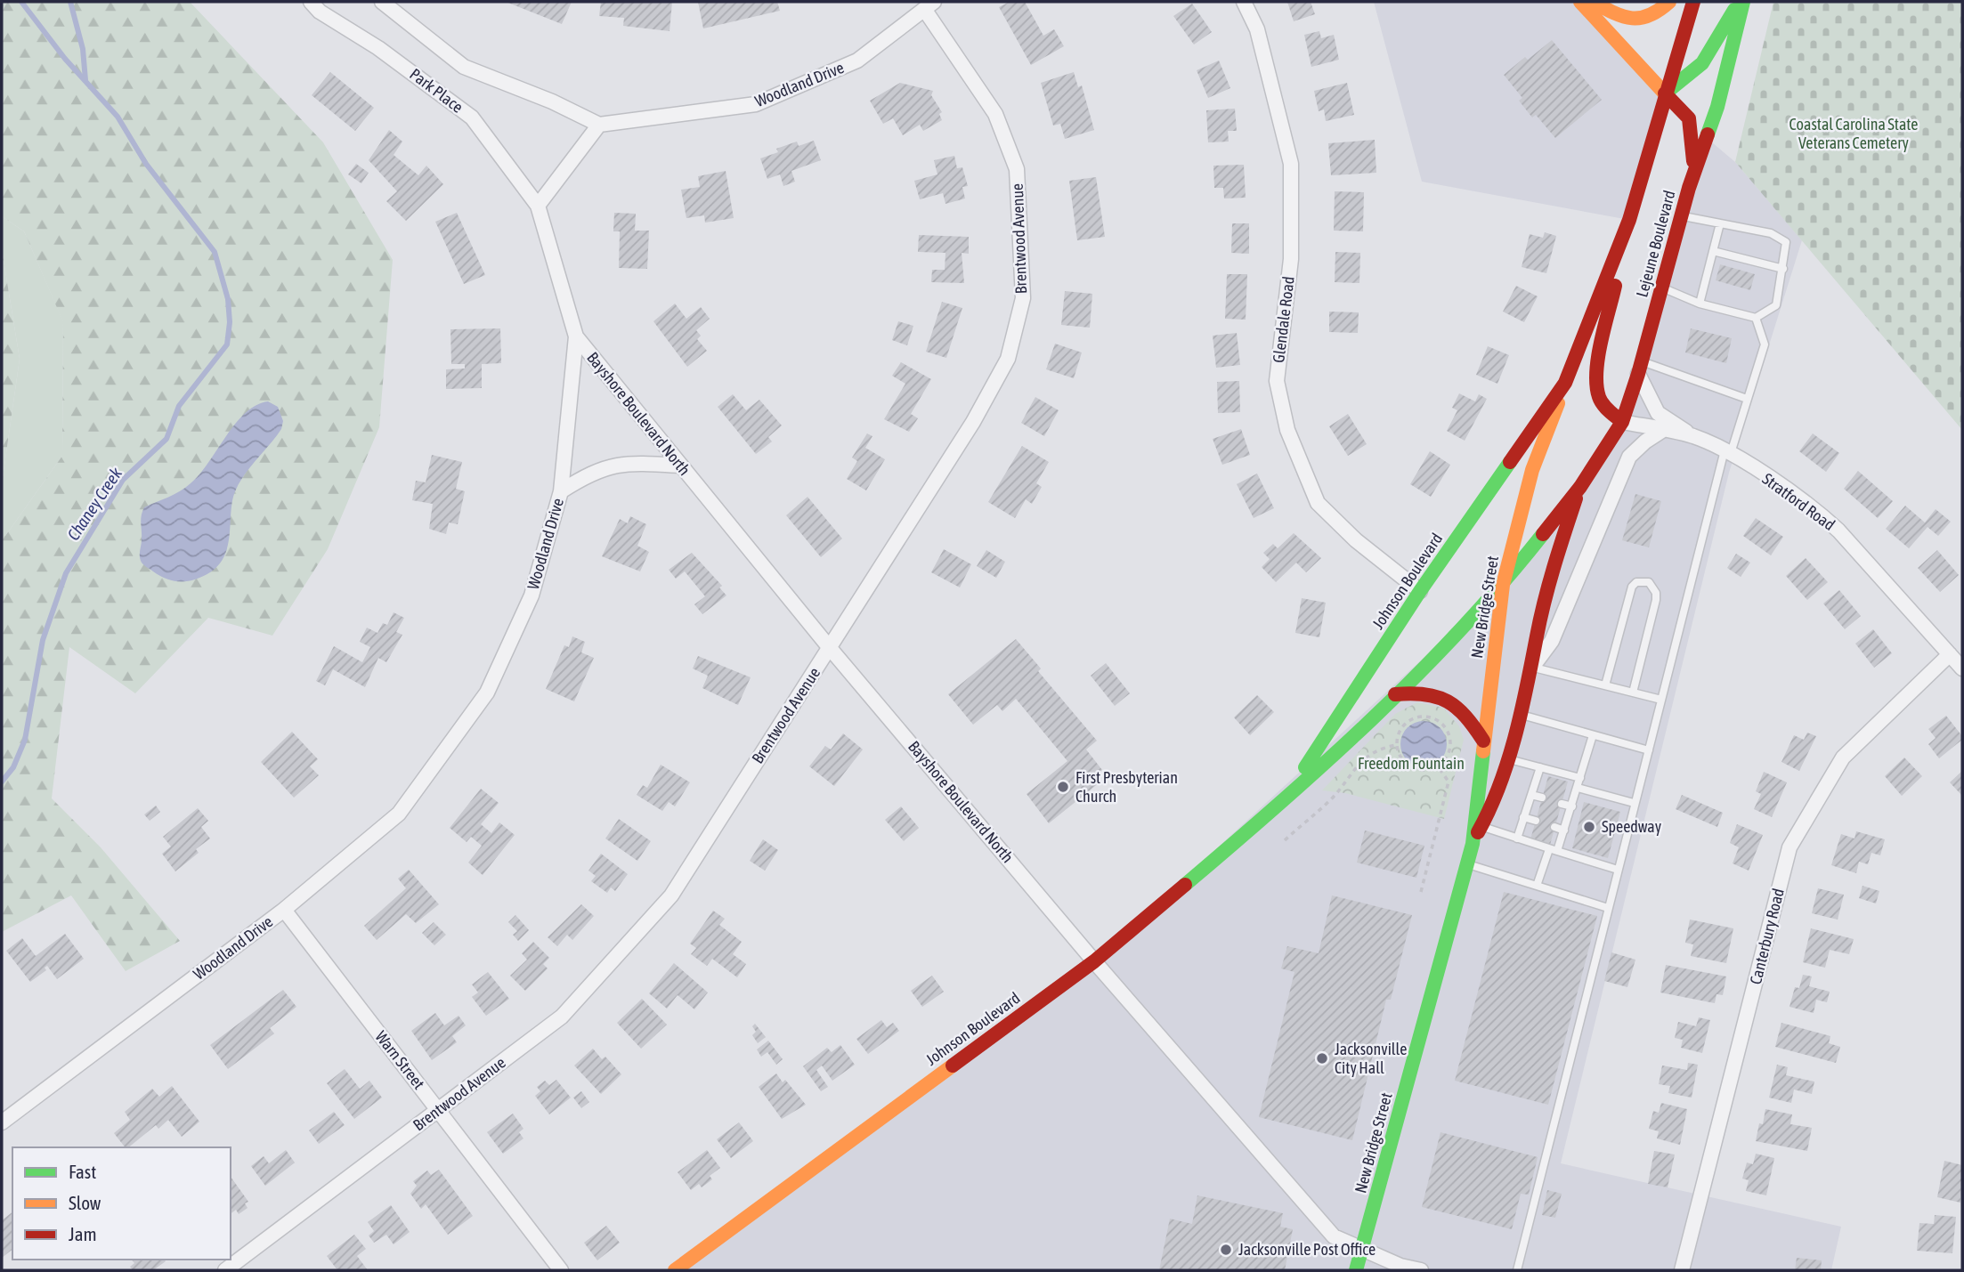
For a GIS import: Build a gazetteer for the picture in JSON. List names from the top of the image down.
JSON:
{
  "streets": {
    "main road": ["Lejeune Boulevard", "Johnson Boulevard", "New Bridge Street"],
    "street": [
      "Woodland Drive",
      "Park Place",
      "Brentwood Avenue",
      "Glendale Road",
      "Bayshore Boulevard North",
      "Stratford Road",
      "Canterbury Road",
      "Warn Street"
    ]
  },
  "crossings": [
    ["Woodland Drive", "Park Place"],
    ["Woodland Drive", "Brentwood Avenue"],
    ["Woodland Drive", "Bayshore Boulevard North"],
    ["Woodland Drive", "Warn Street"],
    ["Brentwood Avenue", "Bayshore Boulevard North"],
    ["Brentwood Avenue", "Warn Street"],
    ["Lejeune Boulevard", "Stratford Road"],
    ["Lejeune Boulevard", "Johnson Boulevard"],
    ["Lejeune Boulevard", "New Bridge Street"],
    ["Glendale Road", "Johnson Boulevard"],
    ["Bayshore Boulevard North", "Johnson Boulevard"],
    ["Bayshore Boulevard North", "New Bridge Street"],
    ["Stratford Road", "New Bridge Street"],
    ["Stratford Road", "Canterbury Road"],
    ["Johnson Boulevard", "New Bridge Street"]
  ],
  "water": ["Chaney Creek"],
  "parks": ["Coastal Carolina State Veterans Cemetery", "Freedom Fountain"],
  "places": [
    "First Presbyterian Church",
    "Speedway",
    "Jacksonville City Hall",
    "Jacksonville Post Office"
  ],
  "legend": ["Fast", "Slow", "Jam"]
}
